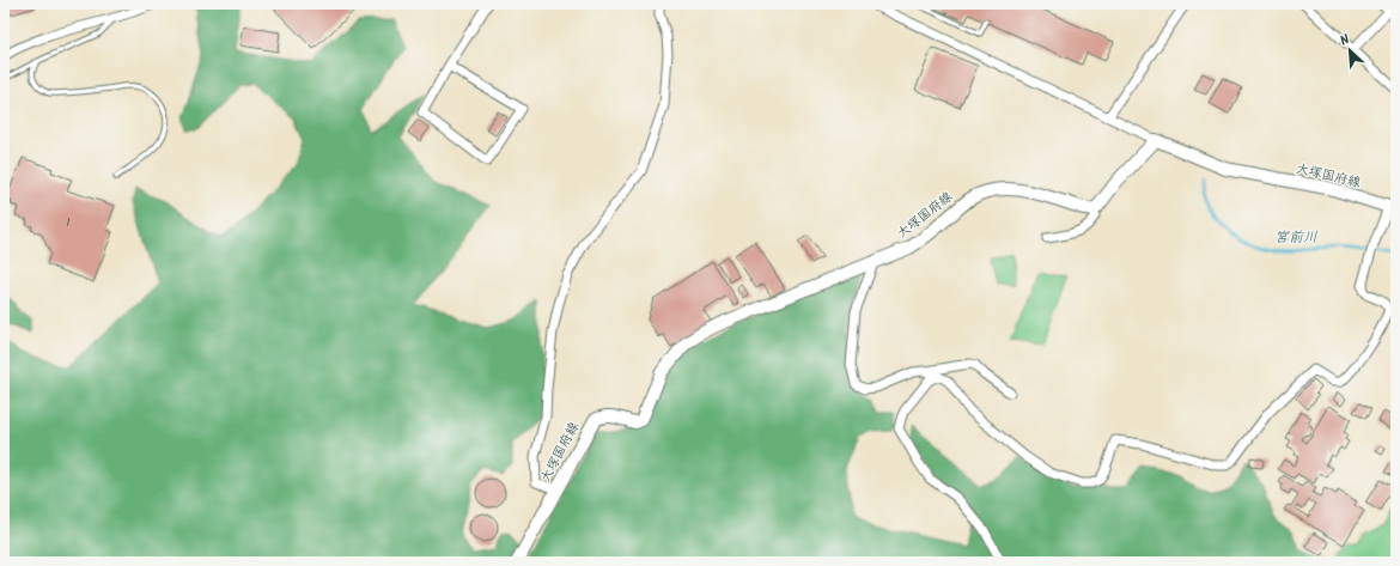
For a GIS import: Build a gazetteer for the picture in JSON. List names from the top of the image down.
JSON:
{
  "streets": {
    "main road": ["大塚国府線"]
  },
  "water": ["宮前川"],
  "house_numbers": ["1"],
  "north": "top left"
}
